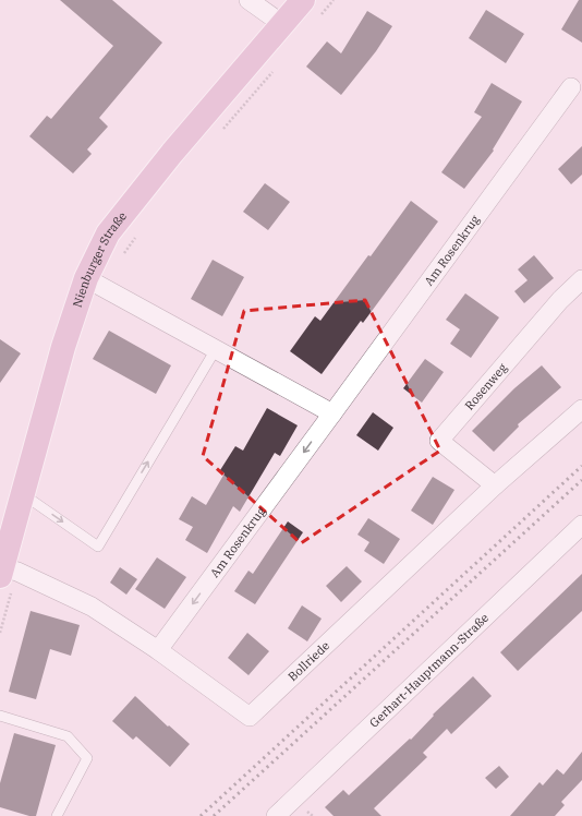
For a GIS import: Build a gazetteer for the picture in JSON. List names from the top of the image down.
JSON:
{
  "streets": {
    "main road": ["Nienburger Straße"],
    "street": [
      "Am Rosenkrug",
      "Rosenweg",
      "Bollriede",
      "Gerhart-Hauptmann-Straße"
    ]
  },
  "crossings": [
    ["Am Rosenkrug", "Bollriede"],
    ["Nienburger Straße", "Bollriede"],
    ["Rosenweg", "Bollriede"]
  ],
  "one_way": ["Am Rosenkrug"]
}
